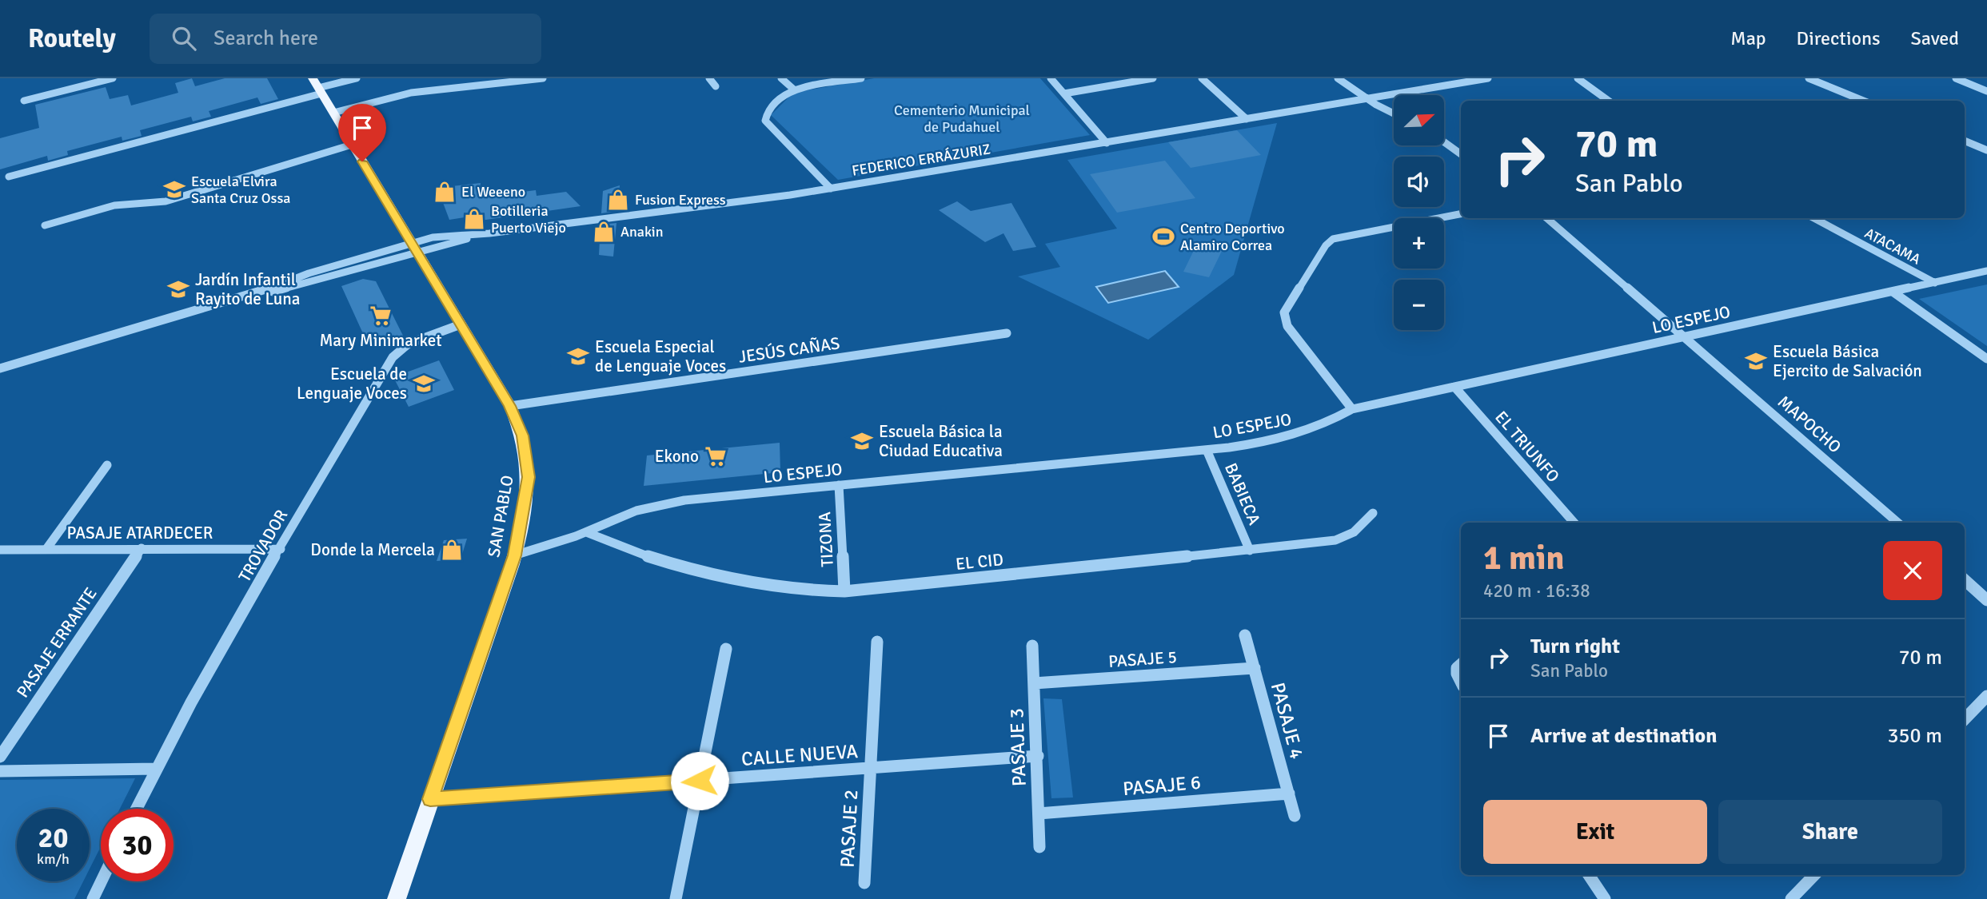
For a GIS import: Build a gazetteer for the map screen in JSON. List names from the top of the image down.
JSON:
{
  "streets": {
    "main road": ["SAN PABLO"],
    "street": [
      "FEDERICO ERRÁZURIZ",
      "ATACAMA",
      "LO ESPEJO",
      "JESÚS CAÑAS",
      "MAPOCHO",
      "EL TRIUNFO",
      "BABIECA",
      "PASAJE ATARDECER",
      "TIZONA",
      "TROVADOR",
      "EL CID",
      "PASAJE ERRANTE",
      "PASAJE 5",
      "PASAJE 4",
      "PASAJE 3",
      "CALLE NUEVA",
      "PASAJE 6",
      "PASAJE 2"
    ]
  },
  "crossings": [
    ["FEDERICO ERRÁZURIZ", "SAN PABLO"],
    ["ATACAMA", "LO ESPEJO"],
    ["LO ESPEJO", "MAPOCHO"],
    ["LO ESPEJO", "EL TRIUNFO"],
    ["LO ESPEJO", "BABIECA"],
    ["LO ESPEJO", "SAN PABLO"],
    ["LO ESPEJO", "TIZONA"],
    ["LO ESPEJO", "EL CID"],
    ["JESÚS CAÑAS", "SAN PABLO"],
    ["BABIECA", "EL CID"],
    ["SAN PABLO", "TROVADOR"],
    ["SAN PABLO", "CALLE NUEVA"],
    ["PASAJE ATARDECER", "TROVADOR"],
    ["PASAJE ATARDECER", "PASAJE ERRANTE"],
    ["TIZONA", "EL CID"],
    ["PASAJE 5", "PASAJE 4"],
    ["PASAJE 5", "PASAJE 3"],
    ["PASAJE 4", "PASAJE 6"],
    ["PASAJE 3", "CALLE NUEVA"],
    ["PASAJE 3", "PASAJE 6"],
    ["CALLE NUEVA", "PASAJE 2"]
  ],
  "parks": ["Cementerio Municipal de Pudahuel"],
  "places": {
    "school or university": [
      "Escuela Elvira Santa Cruz Ossa",
      "Jardín Infantil Rayito de Luna",
      "Escuela Especial de Lenguaje Voces",
      "Escuela Básica Ejercito de Salvación",
      "Escuela de Lenguaje Voces",
      "Escuela Básica la Ciudad Educativa"
    ],
    "shop": [
      "El Weeeno",
      "Fusion Express",
      "Botilleria Puerto Viejo",
      "Anakin",
      "Donde la Mercela"
    ],
    "sports": ["Centro Deportivo Alamiro Correa"],
    "supermarket": ["Mary Minimarket", "Ekono"]
  },
  "north": "top right",
  "page": {
    "header": "Routely",
    "search": "Search here",
    "nav": ["Map", "Directions", "Saved"],
    "map_buttons": ["+", "−"],
    "turn": ["70 m", "San Pablo"],
    "heading": ["1 min", "420 m · 16:38"],
    "list": [
      {
        "name": "Turn right",
        "note": "San Pablo",
        "value": "70 m"
      },
      {
        "name": "Arrive at destination",
        "value": "350 m"
      }
    ],
    "buttons": ["Exit", "Share"],
    "speed": "20 km/h",
    "limit": "30"
  }
}
